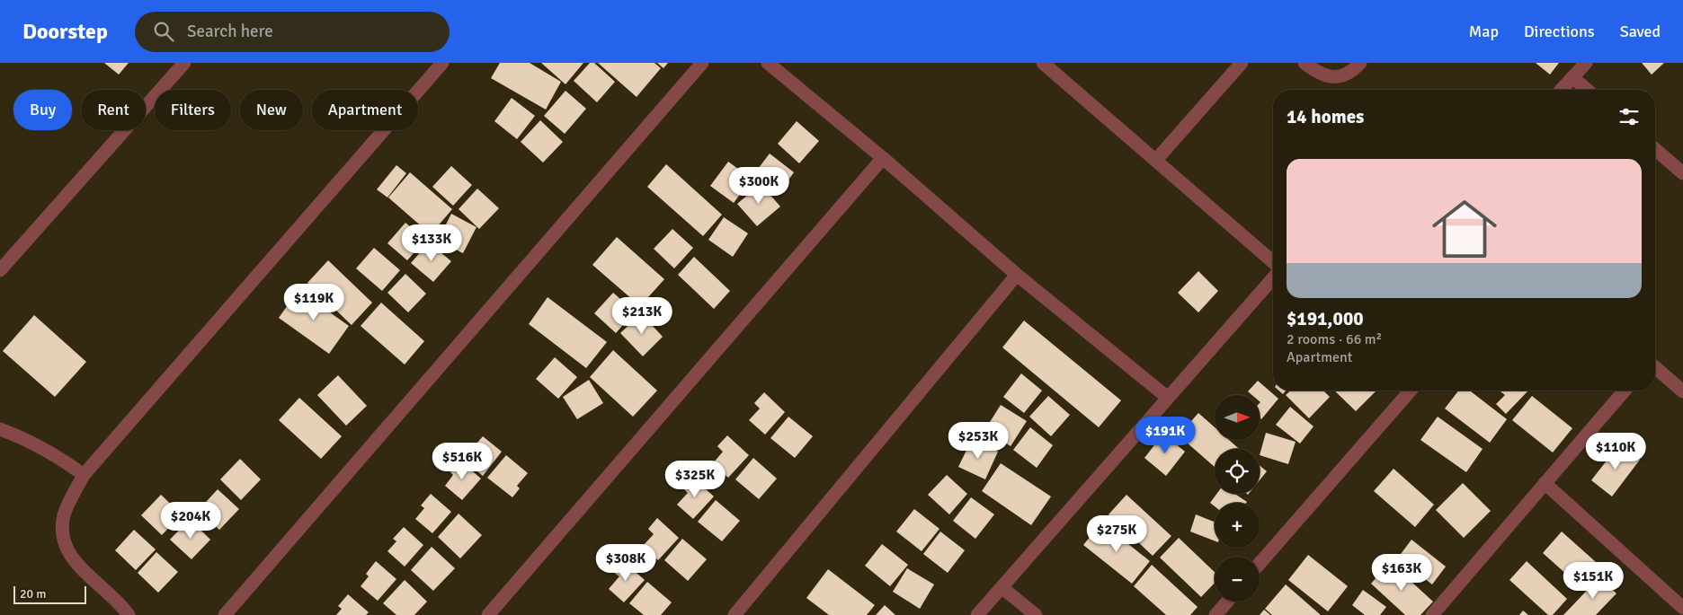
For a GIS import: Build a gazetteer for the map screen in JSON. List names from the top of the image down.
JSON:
{
  "scale_bar": "20 m",
  "north": "right",
  "page": {
    "header": "Doorstep",
    "search": "Search here",
    "nav": ["Map", "Directions", "Saved"],
    "chip": [
      "Buy",
      "Rent",
      "Filters",
      "New",
      "Apartment"
    ],
    "heading": "14 homes",
    "list": [
      {
        "name": "$191,000",
        "note": "2 rooms · 66 m² · Apartment"
      }
    ],
    "price": [
      "$300K",
      "$133K",
      "$119K",
      "$213K",
      "$191K",
      "$253K",
      "$110K",
      "$516K",
      "$325K",
      "$204K",
      "$275K",
      "$308K",
      "$163K",
      "$151K"
    ],
    "map_buttons": ["+", "−"],
    "scale": "20 m"
  }
}
